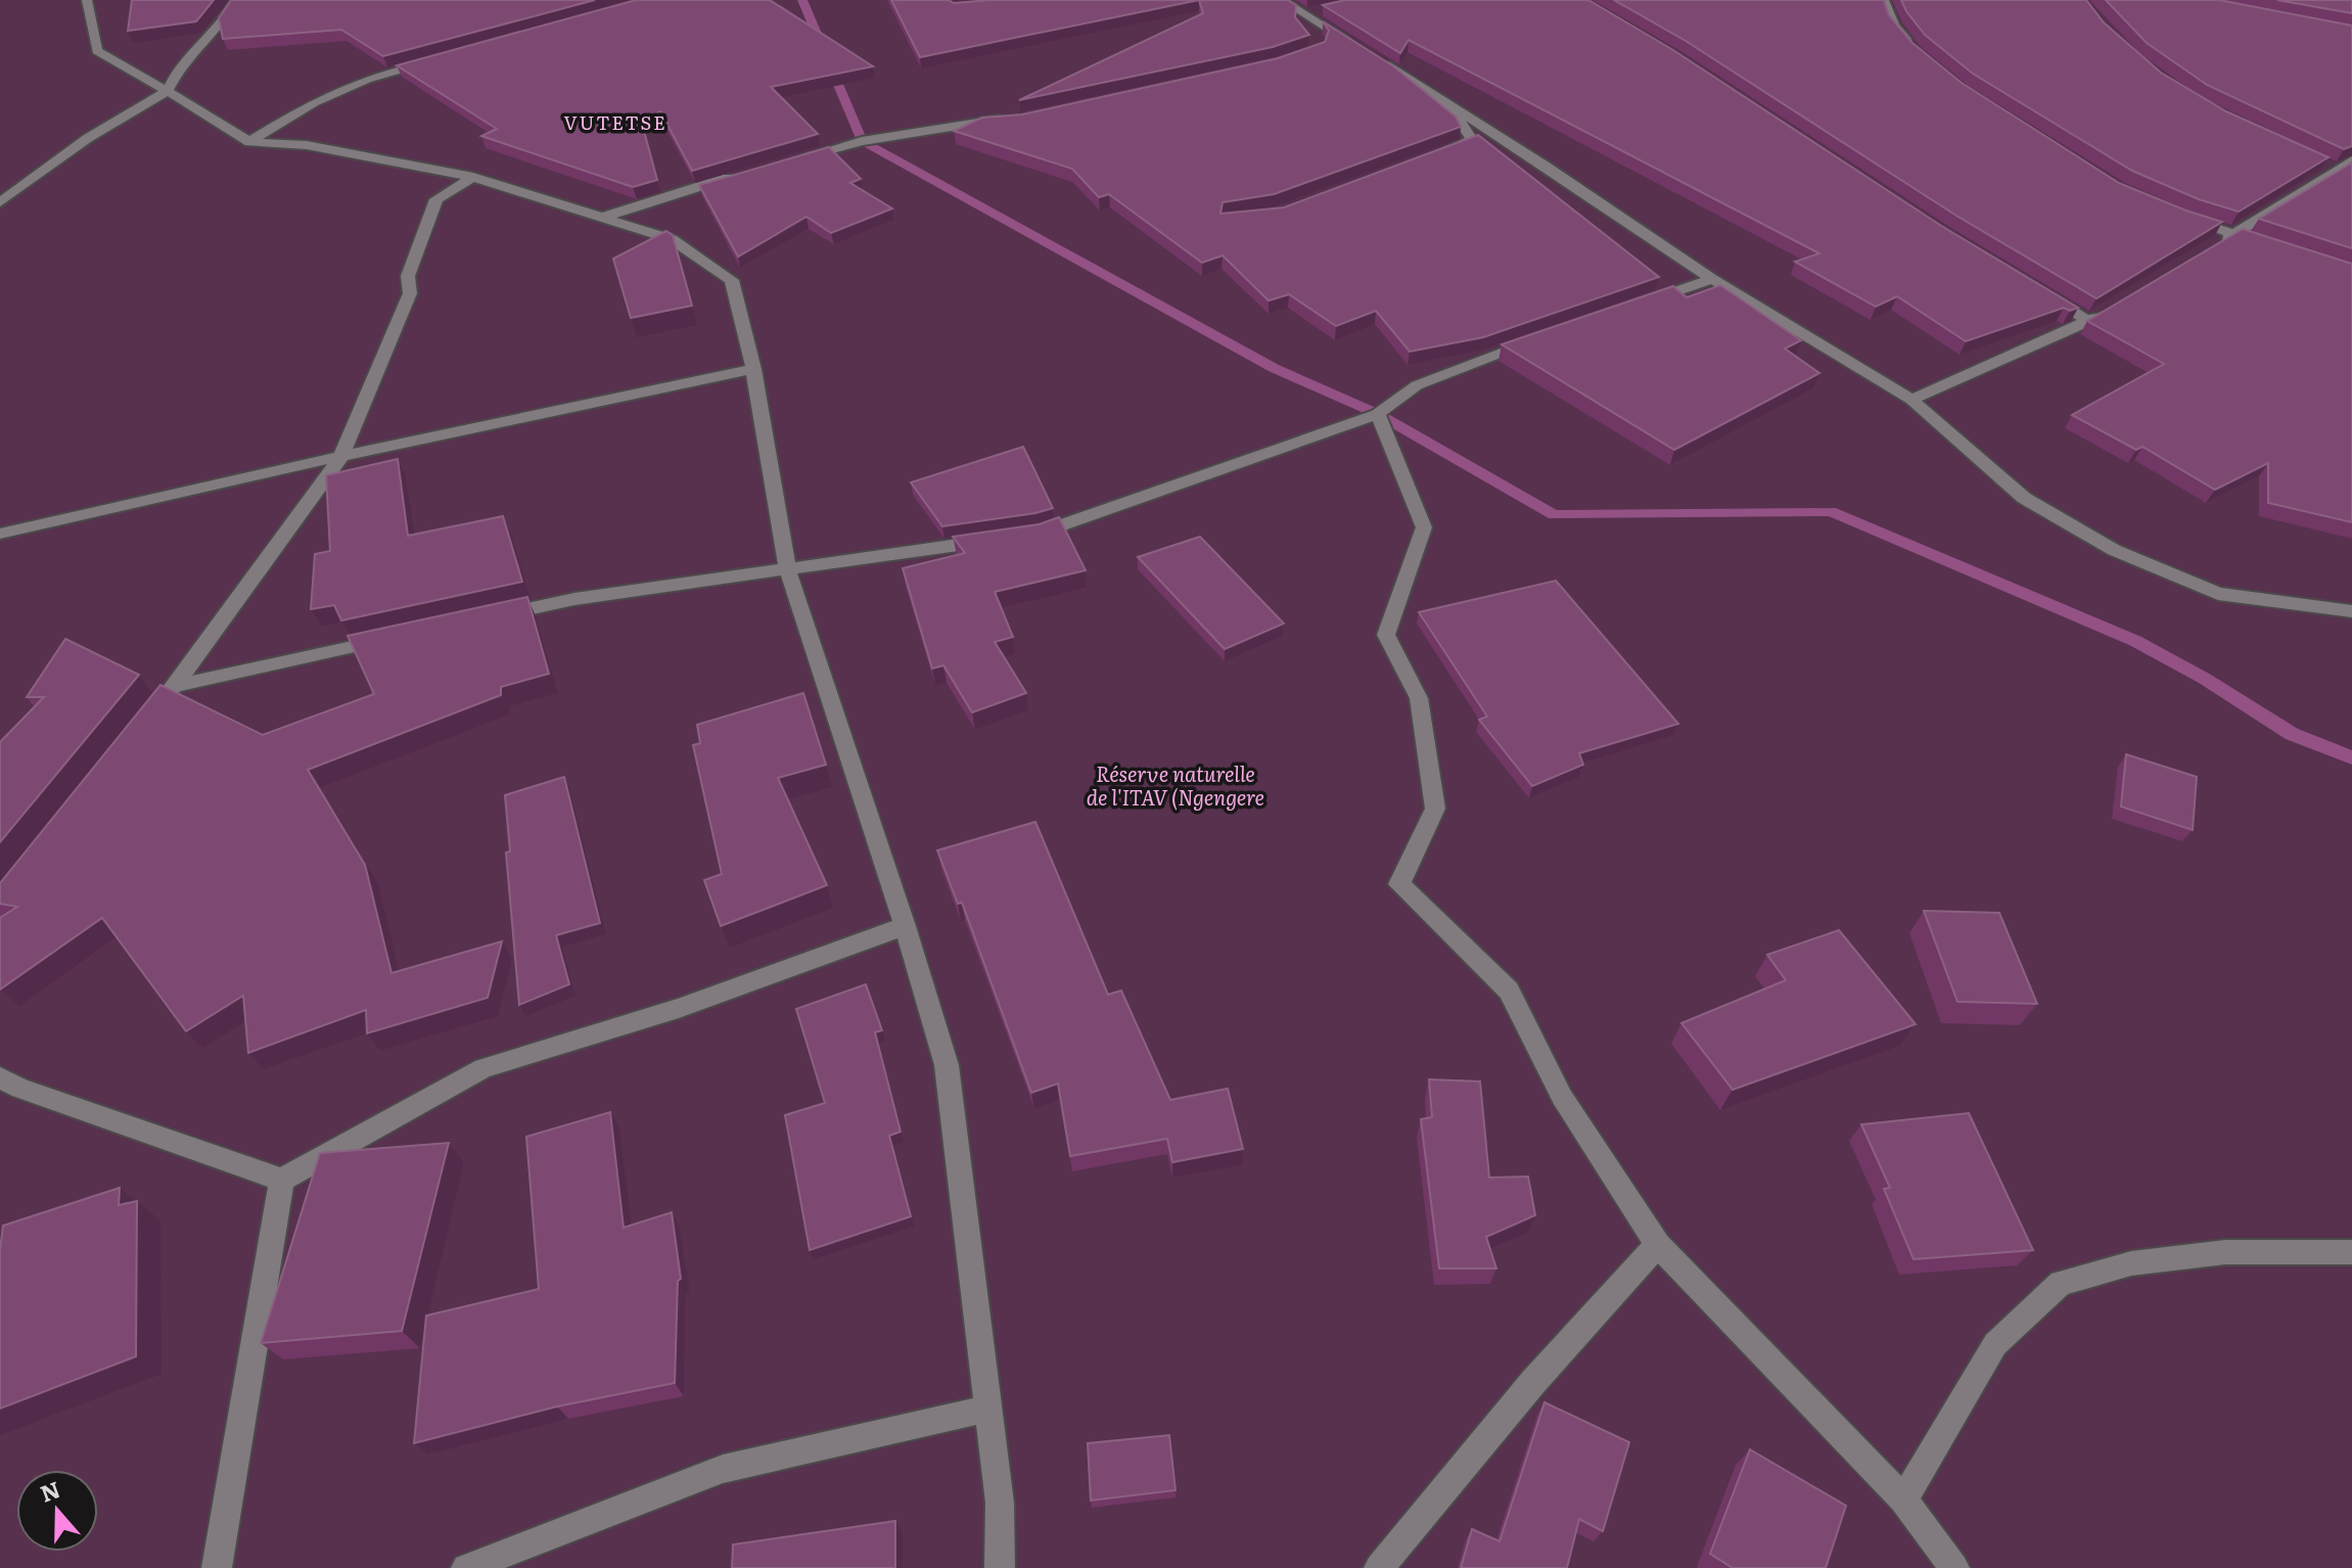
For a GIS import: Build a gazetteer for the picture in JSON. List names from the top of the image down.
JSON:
{
  "districts": ["VUTETSE"],
  "parks": ["Réserve naturelle de l'ITAV (Ngengere"],
  "north": "top"
}
